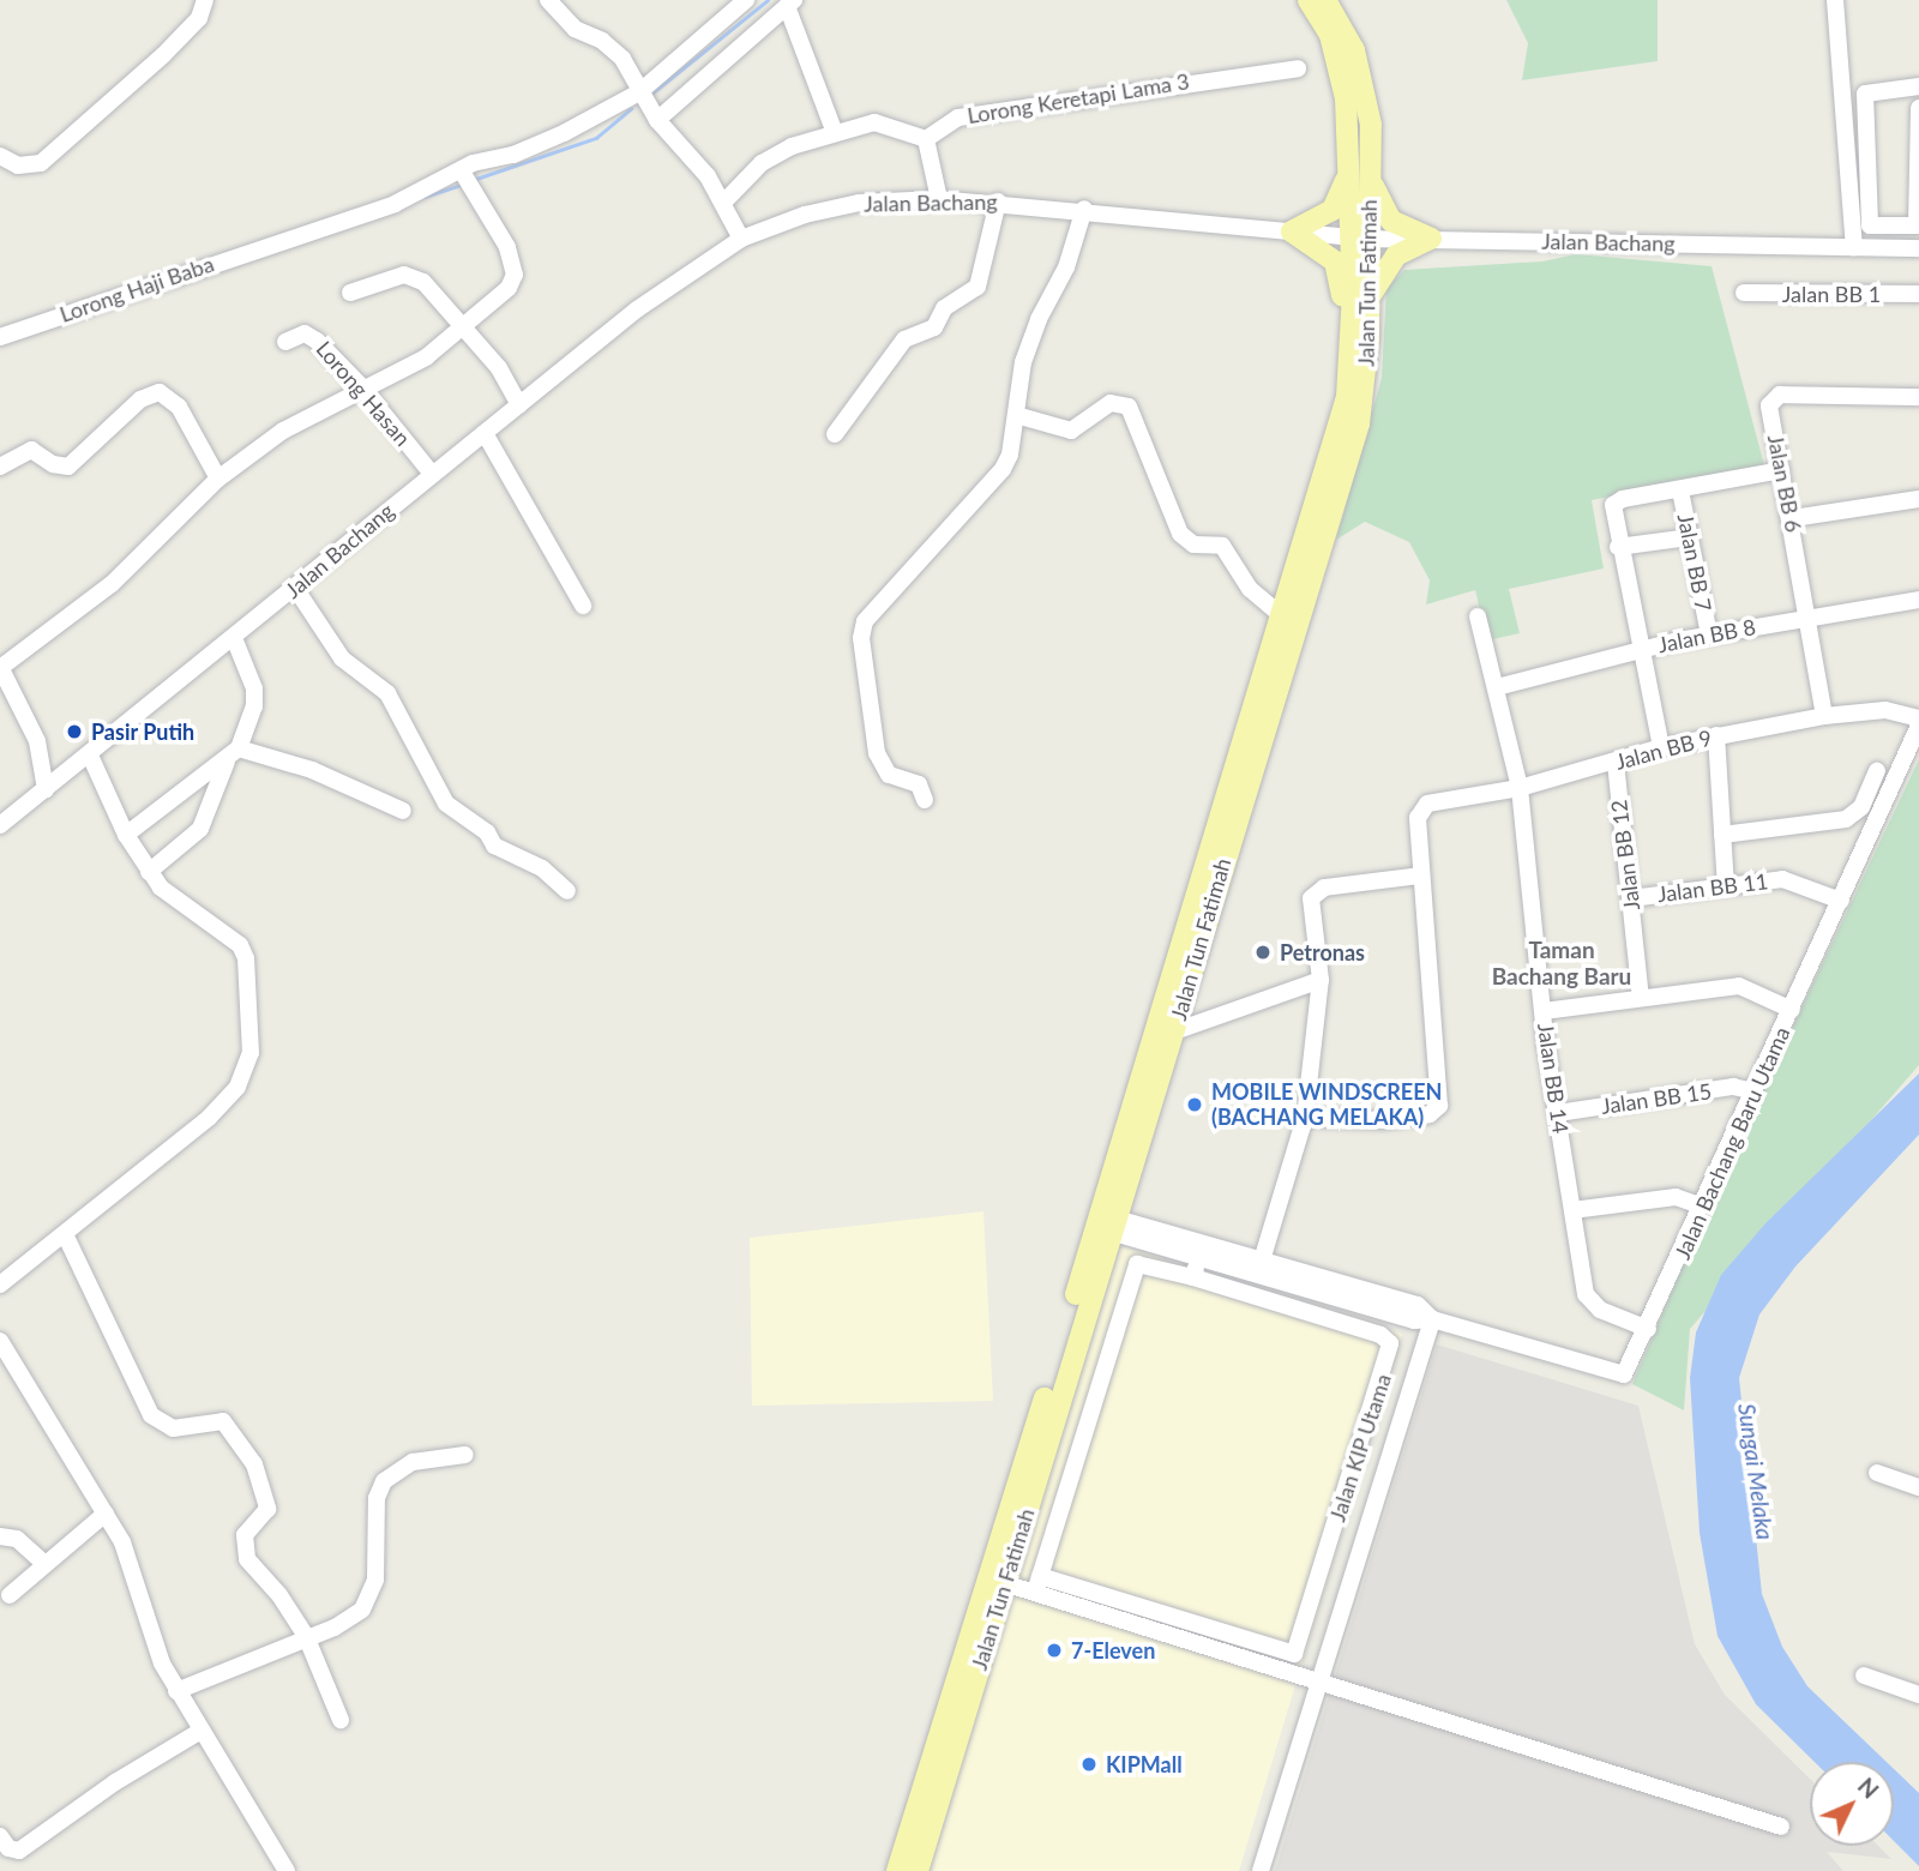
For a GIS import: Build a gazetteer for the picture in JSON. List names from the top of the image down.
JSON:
{
  "streets": {
    "main road": ["Jalan Tun Fatimah"],
    "street": [
      "Lorong Keretapi Lama 3",
      "Jalan Bachang",
      "Lorong Haji Baba",
      "Jalan BB 1",
      "Lorong Hasan",
      "Jalan BB 6",
      "Jalan BB 7",
      "Jalan BB 8",
      "Jalan BB 9",
      "Jalan BB 12",
      "Jalan BB 11",
      "Jalan BB 14",
      "Jalan BB 15",
      "Jalan Bachang Baru Utama",
      "Jalan KIP Utama"
    ]
  },
  "crossings": [
    ["Jalan Bachang", "Jalan Tun Fatimah"],
    ["Jalan Bachang", "Lorong Hasan"],
    ["Jalan BB 6", "Jalan BB 8"],
    ["Jalan BB 6", "Jalan BB 9"],
    ["Jalan BB 7", "Jalan BB 8"],
    ["Jalan BB 8", "Jalan BB 14"],
    ["Jalan BB 9", "Jalan BB 12"],
    ["Jalan BB 9", "Jalan BB 14"],
    ["Jalan BB 12", "Jalan BB 11"],
    ["Jalan BB 11", "Jalan Bachang Baru Utama"],
    ["Jalan BB 14", "Jalan BB 15"],
    ["Jalan BB 14", "Jalan Bachang Baru Utama"],
    ["Jalan BB 15", "Jalan Bachang Baru Utama"]
  ],
  "districts": ["Taman Bachang Baru"],
  "water": ["Sungai Melaka"],
  "places": [
    "Pasir Putih",
    "Petronas",
    "MOBILE WINDSCREEN (BACHANG MELAKA)",
    "7-Eleven",
    "KIPMall"
  ],
  "north": "top right"
}
